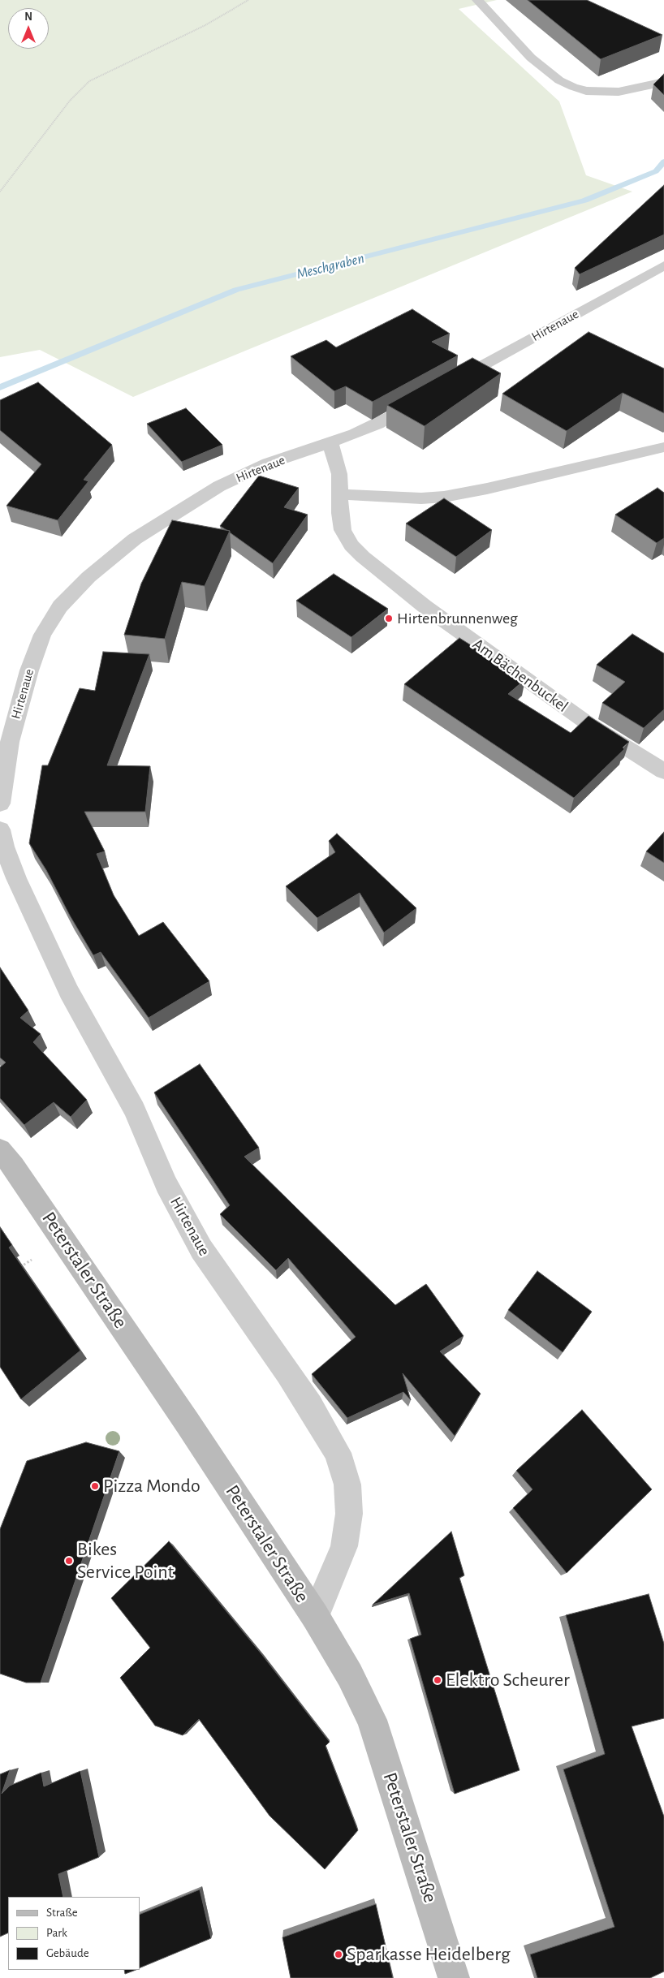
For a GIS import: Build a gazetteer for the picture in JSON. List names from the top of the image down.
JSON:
{
  "streets": {
    "main road": ["Peterstaler Straße"],
    "street": ["Hirtenaue", "Am Bächenbuckel"]
  },
  "crossings": [
    ["Hirtenaue", "Am Bächenbuckel"],
    ["Hirtenaue", "Peterstaler Straße"]
  ],
  "water": ["Meschgraben"],
  "places": [
    "Hirtenbrunnenweg",
    "Pizza Mondo",
    "Bikes Service Point",
    "Elektro Scheurer",
    "Sparkasse Heidelberg"
  ],
  "legend": ["Straße", "Park", "Gebäude"],
  "north": "top"
}
